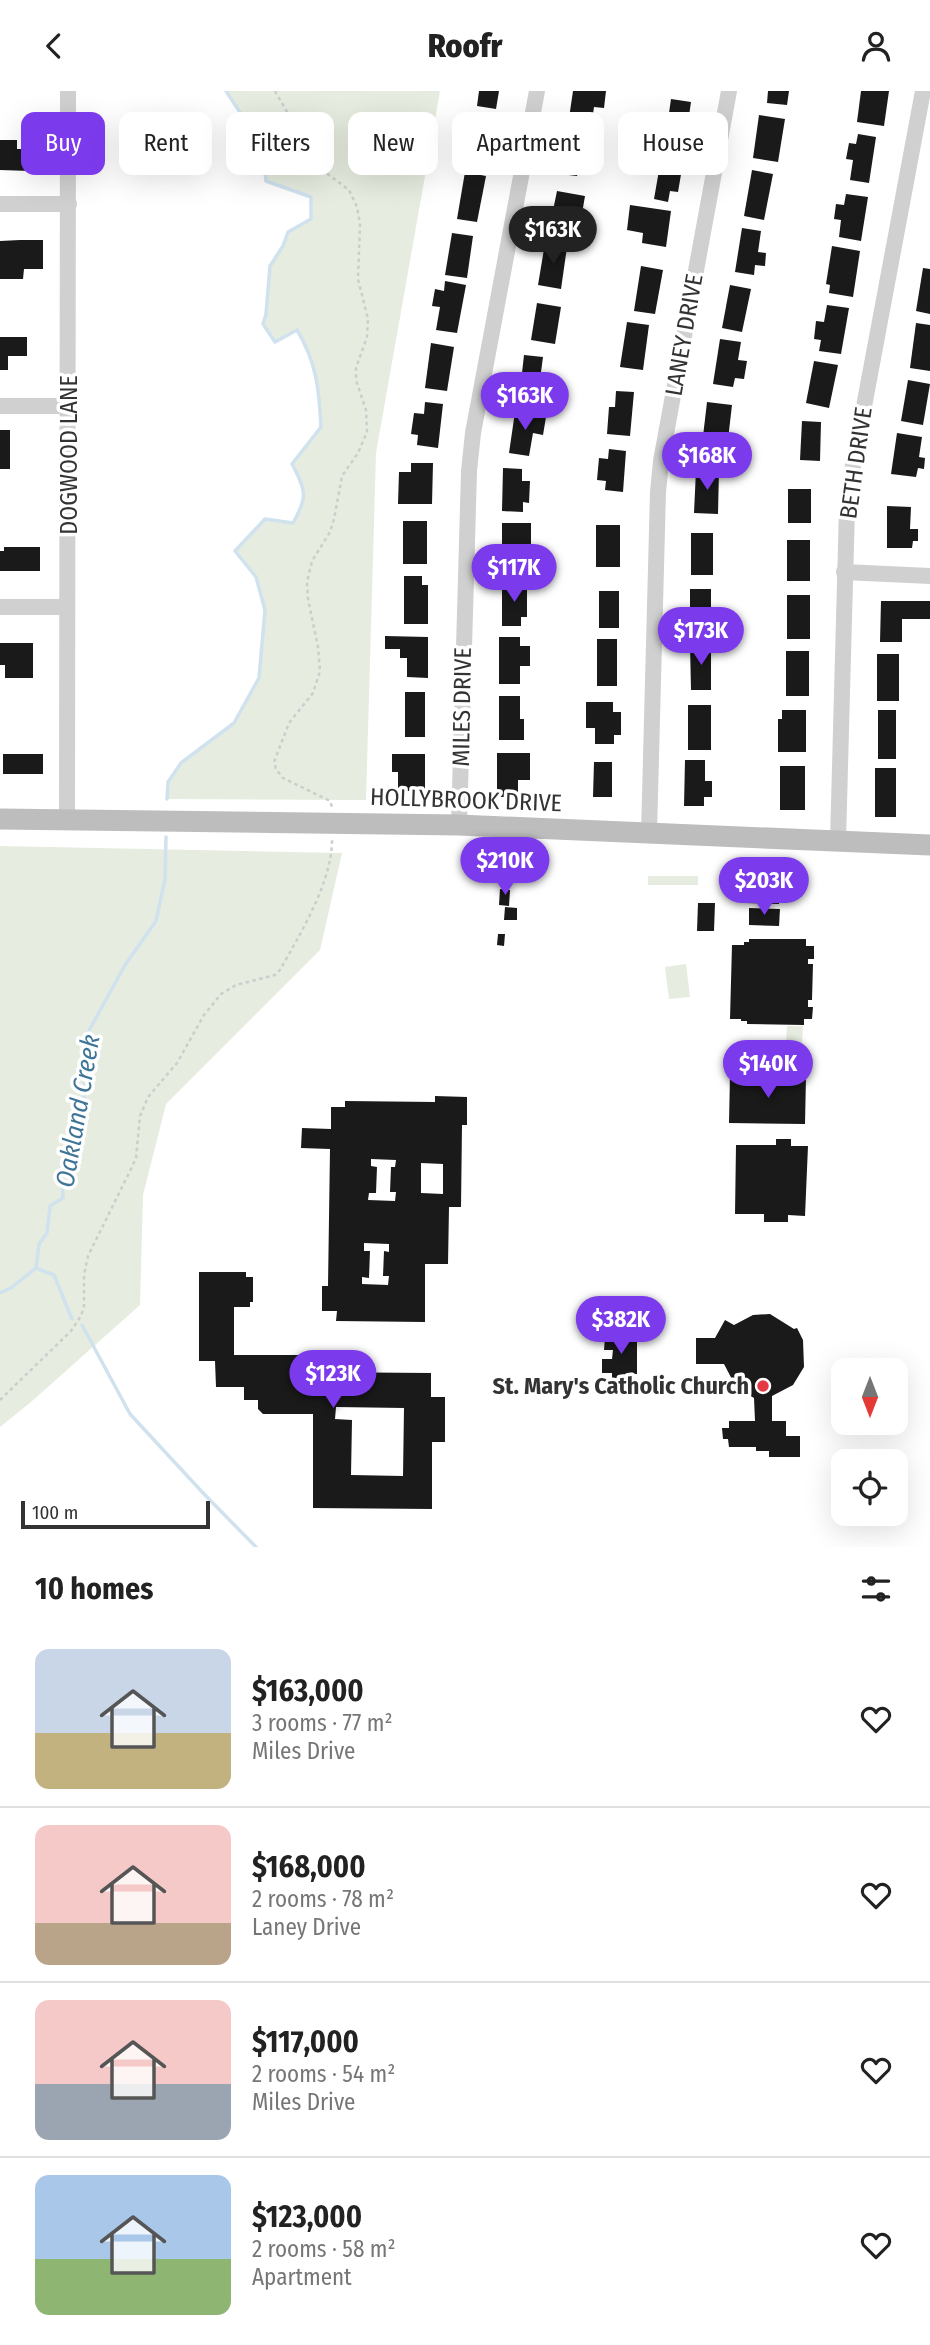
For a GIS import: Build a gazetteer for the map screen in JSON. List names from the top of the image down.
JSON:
{
  "streets": {
    "main road": ["HOLLYBROOK DRIVE"],
    "street": [
      "LANEY DRIVE",
      "DOGWOOD LANE",
      "BETH DRIVE",
      "MILES DRIVE"
    ]
  },
  "crossings": [
    ["LANEY DRIVE", "HOLLYBROOK DRIVE"],
    ["DOGWOOD LANE", "HOLLYBROOK DRIVE"],
    ["BETH DRIVE", "HOLLYBROOK DRIVE"],
    ["MILES DRIVE", "HOLLYBROOK DRIVE"]
  ],
  "water": ["Oakland Creek"],
  "places": ["St. Mary's Catholic Church"],
  "scale_bar": "100 m",
  "north": "bottom",
  "page": {
    "header": "Roofr",
    "chip": [
      "Buy",
      "Rent",
      "Filters",
      "New",
      "Apartment",
      "House"
    ],
    "price": [
      "$163K",
      "$163K",
      "$168K",
      "$117K",
      "$173K",
      "$210K",
      "$203K",
      "$140K",
      "$382K",
      "$123K"
    ],
    "scale": "100 m",
    "heading": "10 homes",
    "list": [
      {
        "name": "$163,000",
        "note": "3 rooms · 77 m² · Miles Drive"
      },
      {
        "name": "$168,000",
        "note": "2 rooms · 78 m² · Laney Drive"
      },
      {
        "name": "$117,000",
        "note": "2 rooms · 54 m² · Miles Drive"
      },
      {
        "name": "$123,000",
        "note": "2 rooms · 58 m² · Apartment"
      }
    ]
  }
}
